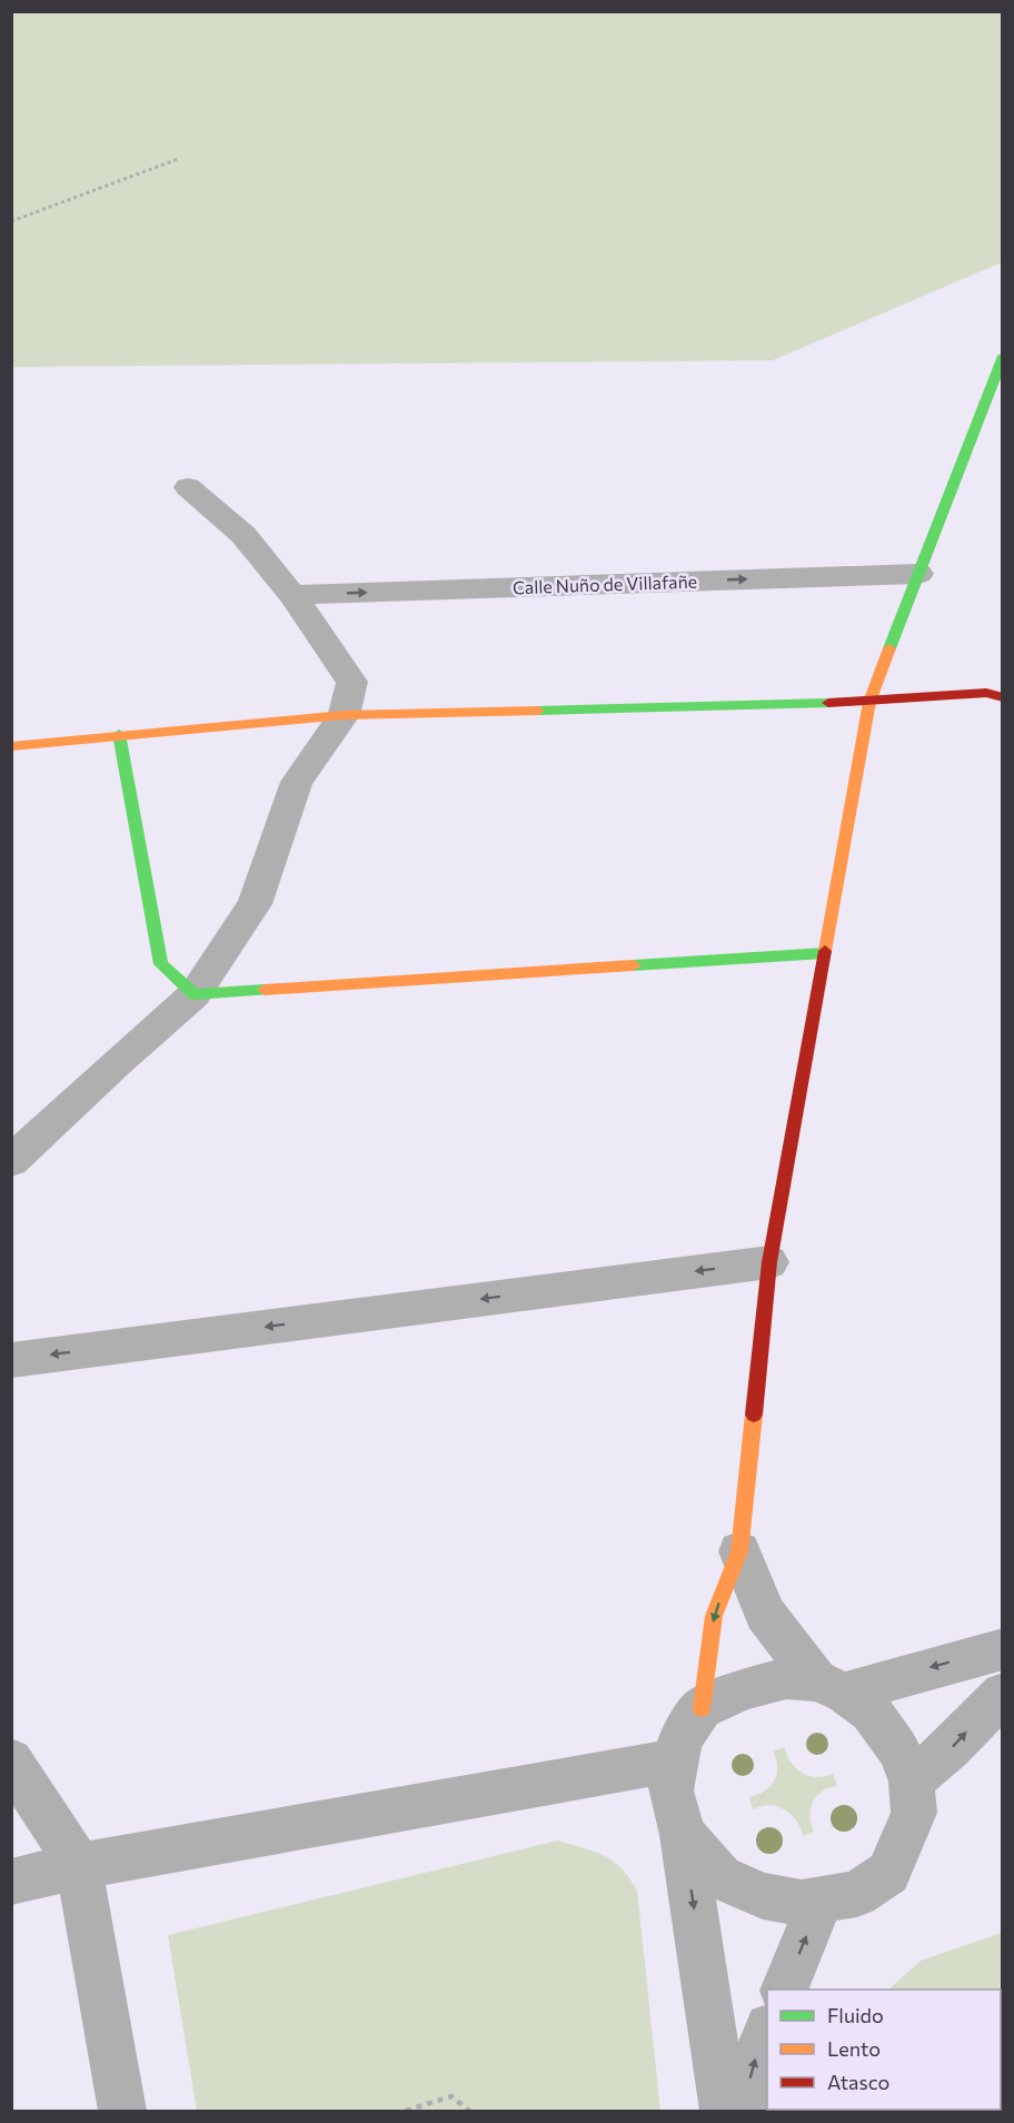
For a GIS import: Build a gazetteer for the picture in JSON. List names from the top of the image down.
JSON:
{
  "streets": {
    "street": ["Calle Nuño de Villafañe"]
  },
  "legend": ["Fluido", "Lento", "Atasco"]
}
